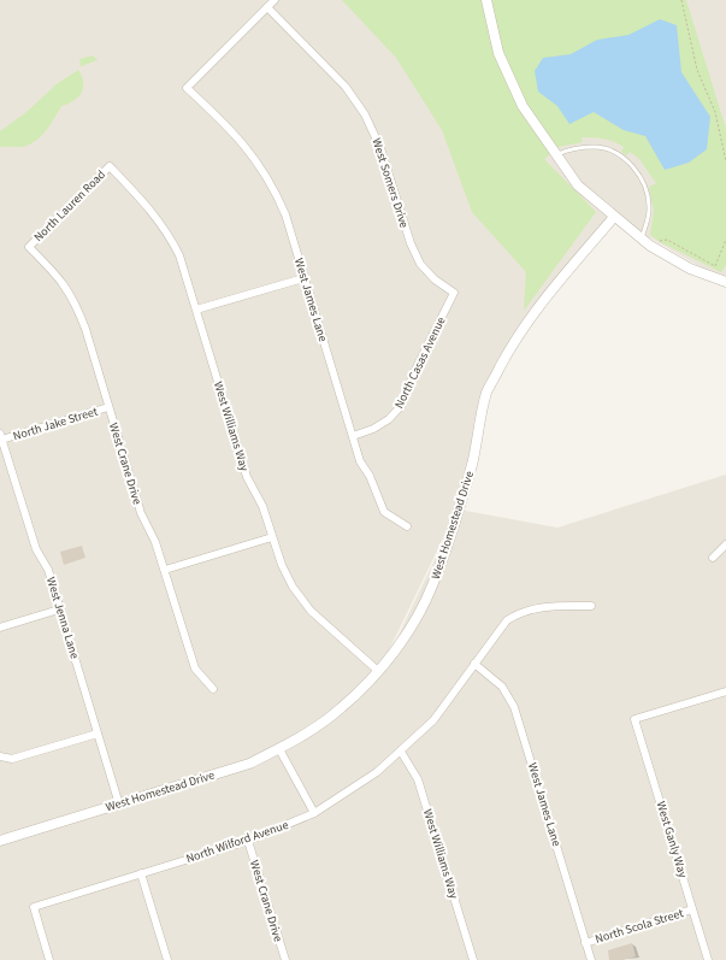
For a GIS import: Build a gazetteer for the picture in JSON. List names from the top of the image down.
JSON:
{
  "streets": {
    "street": [
      "West Somers Drive",
      "North Lauren Road",
      "West James Lane",
      "North Casas Avenue",
      "North Jake Street",
      "West Williams Way",
      "West Crane Drive",
      "West Homestead Drive",
      "West Jenna Lane",
      "West Ganly Way",
      "North Wilford Avenue",
      "North Scola Street"
    ]
  },
  "crossings": [
    ["West Somers Drive", "West James Lane"],
    ["West Somers Drive", "North Casas Avenue"],
    ["North Lauren Road", "West Williams Way"],
    ["North Lauren Road", "West Crane Drive"],
    ["West James Lane", "North Casas Avenue"],
    ["West James Lane", "North Wilford Avenue"],
    ["West James Lane", "North Scola Street"],
    ["North Jake Street", "West Crane Drive"],
    ["North Jake Street", "West Jenna Lane"],
    ["West Williams Way", "West Homestead Drive"],
    ["West Williams Way", "North Wilford Avenue"],
    ["West Crane Drive", "North Wilford Avenue"],
    ["West Homestead Drive", "West Jenna Lane"],
    ["West Ganly Way", "North Scola Street"]
  ]
}
